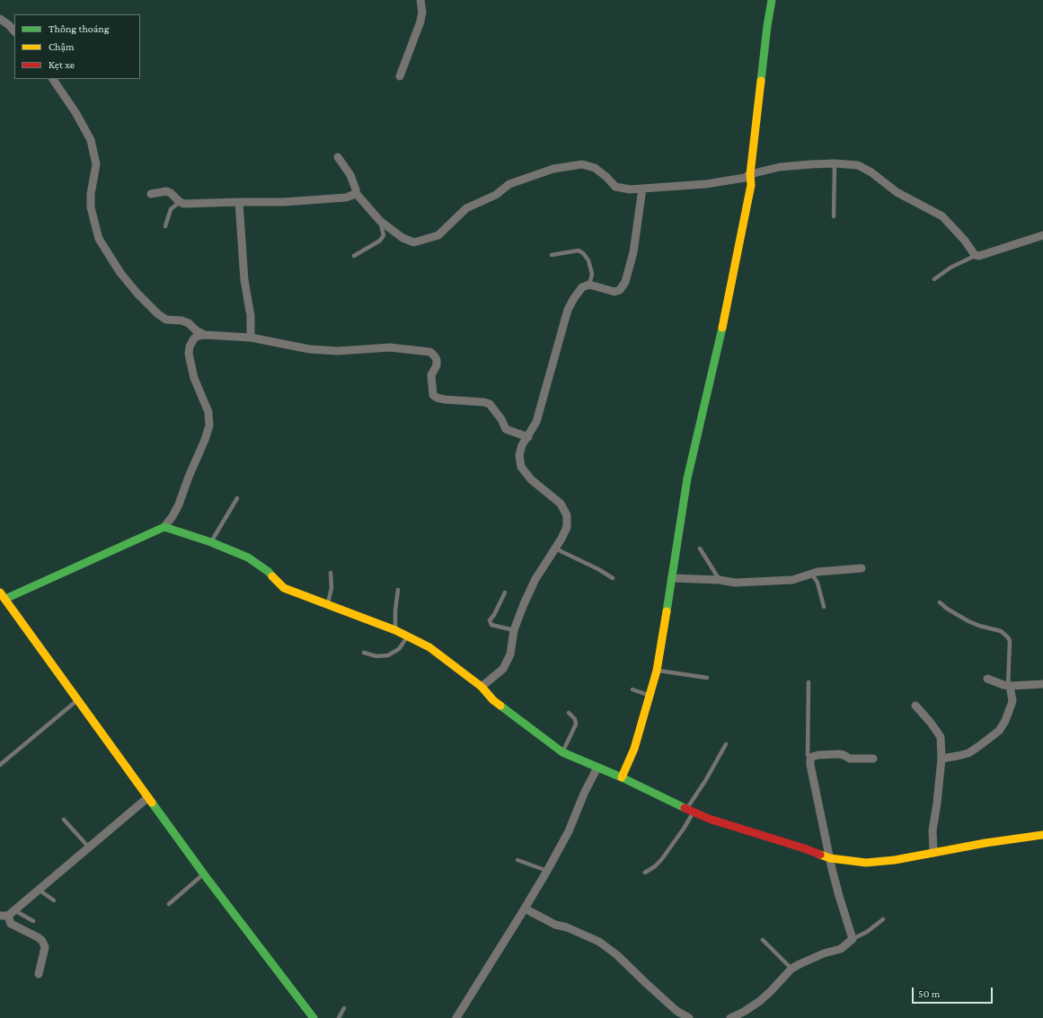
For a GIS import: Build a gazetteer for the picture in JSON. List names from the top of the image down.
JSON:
{
  "legend": ["Thông thoáng", "Chậm", "Kẹt xe"],
  "scale_bar": "50 m"
}
